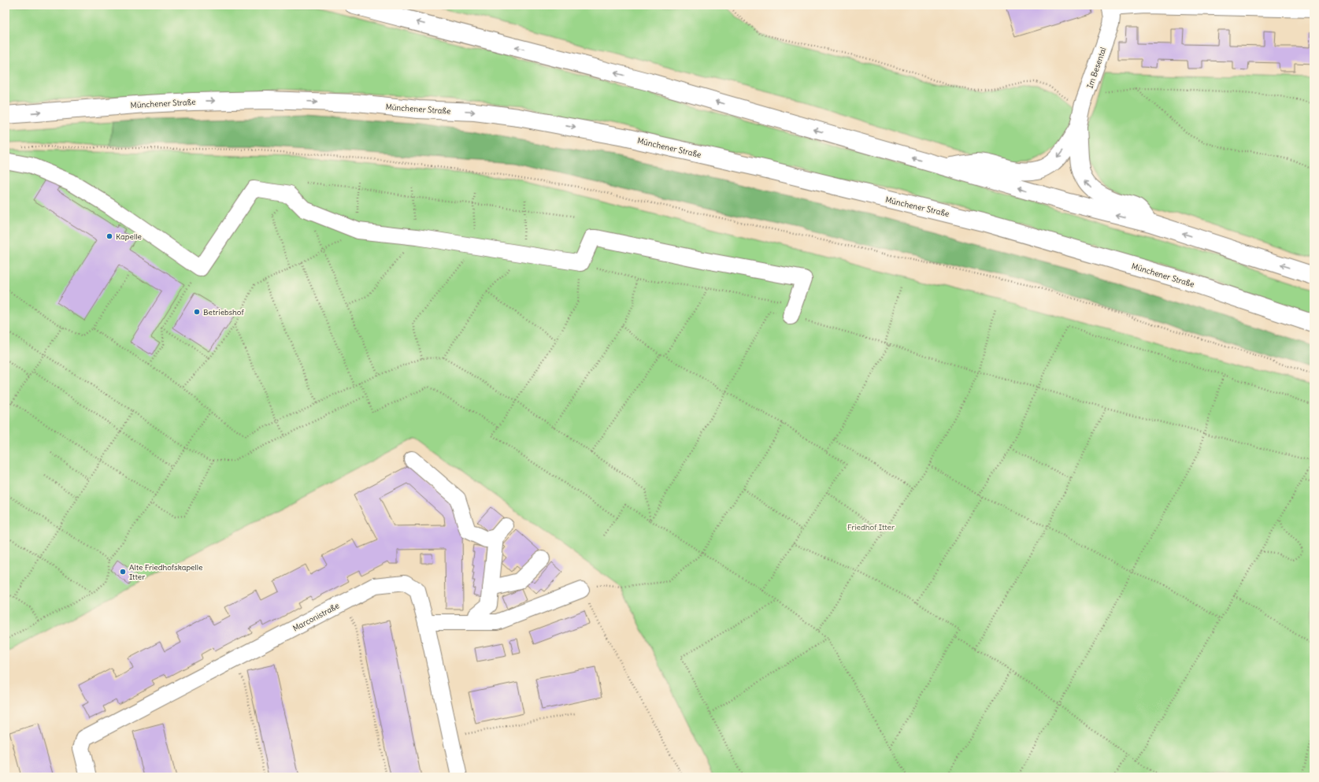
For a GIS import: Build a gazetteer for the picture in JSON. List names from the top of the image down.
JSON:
{
  "streets": {
    "main road": ["Münchener Straße"],
    "street": ["Im Besental", "Marconistraße"]
  },
  "parks": ["Friedhof Itter"],
  "places": ["Kapelle", "Betriebshof", "Alte Friedhofskapelle Itter"]
}
